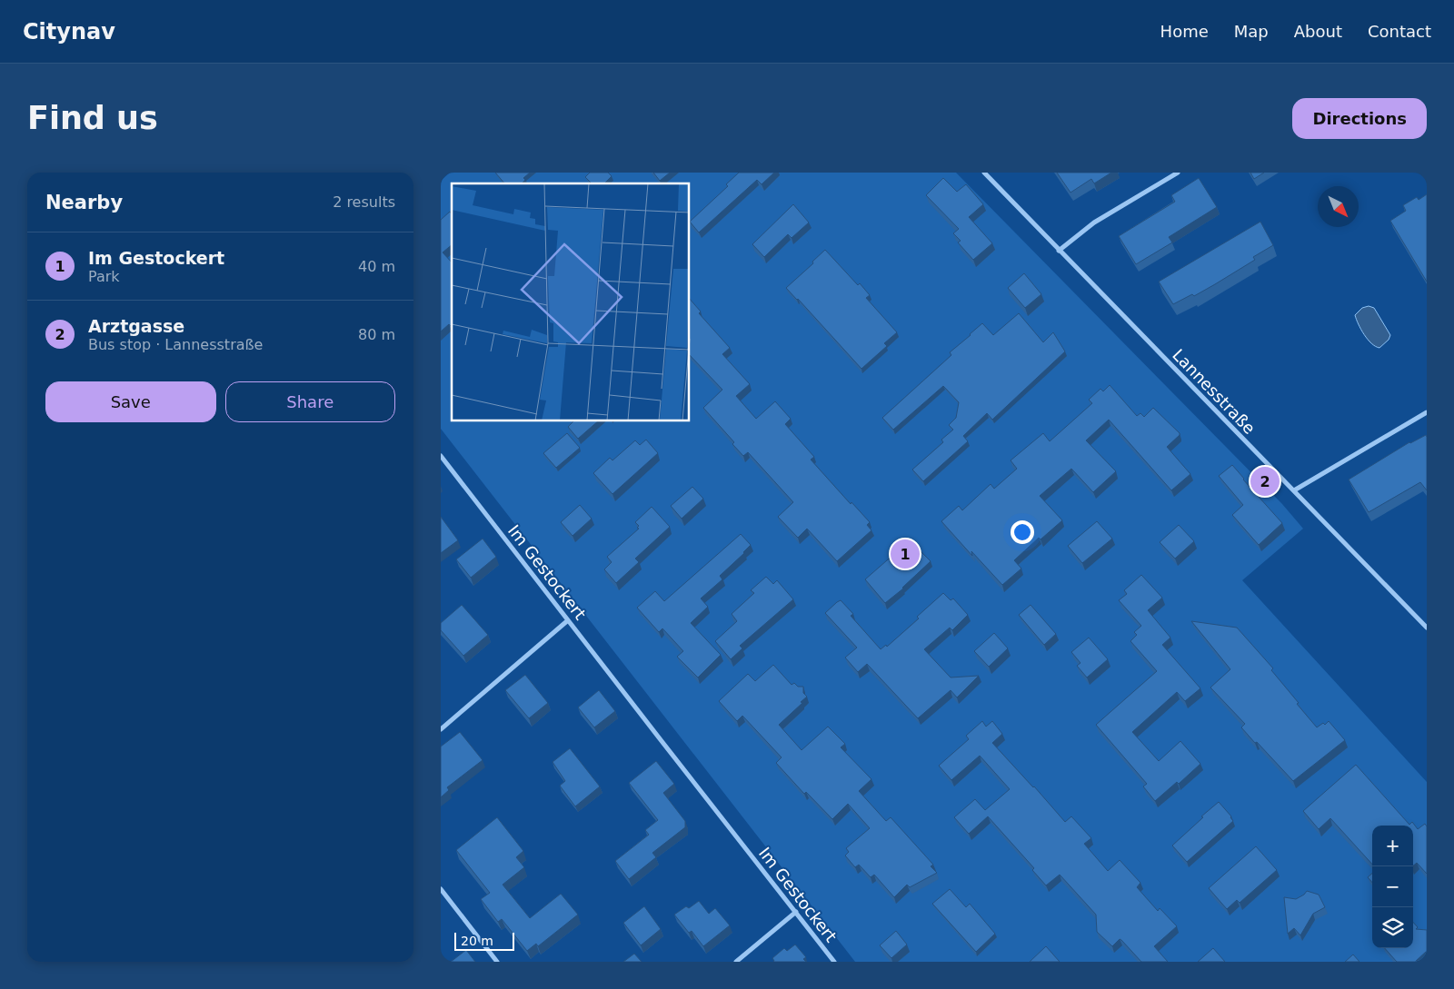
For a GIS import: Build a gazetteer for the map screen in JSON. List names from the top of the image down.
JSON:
{
  "streets": {
    "street": ["Lannesstraße", "Im Gestockert"]
  },
  "scale_bar": "20 m",
  "north": "bottom right",
  "page": {
    "header": "Citynav",
    "nav": [
      "Home",
      "Map",
      "About",
      "Contact"
    ],
    "buttons": [
      "Directions",
      ["Save", "Share"]
    ],
    "title": "Find us",
    "heading": ["Nearby", "2 results"],
    "list": [
      {
        "mark": "1",
        "name": "Im Gestockert",
        "note": "Park",
        "value": "40 m"
      },
      {
        "mark": "2",
        "name": "Arztgasse",
        "note": "Bus stop · Lannesstraße",
        "value": "80 m"
      }
    ],
    "pins": ["2", "1"],
    "map_buttons": ["+", "−"],
    "scale": "20 m"
  }
}
